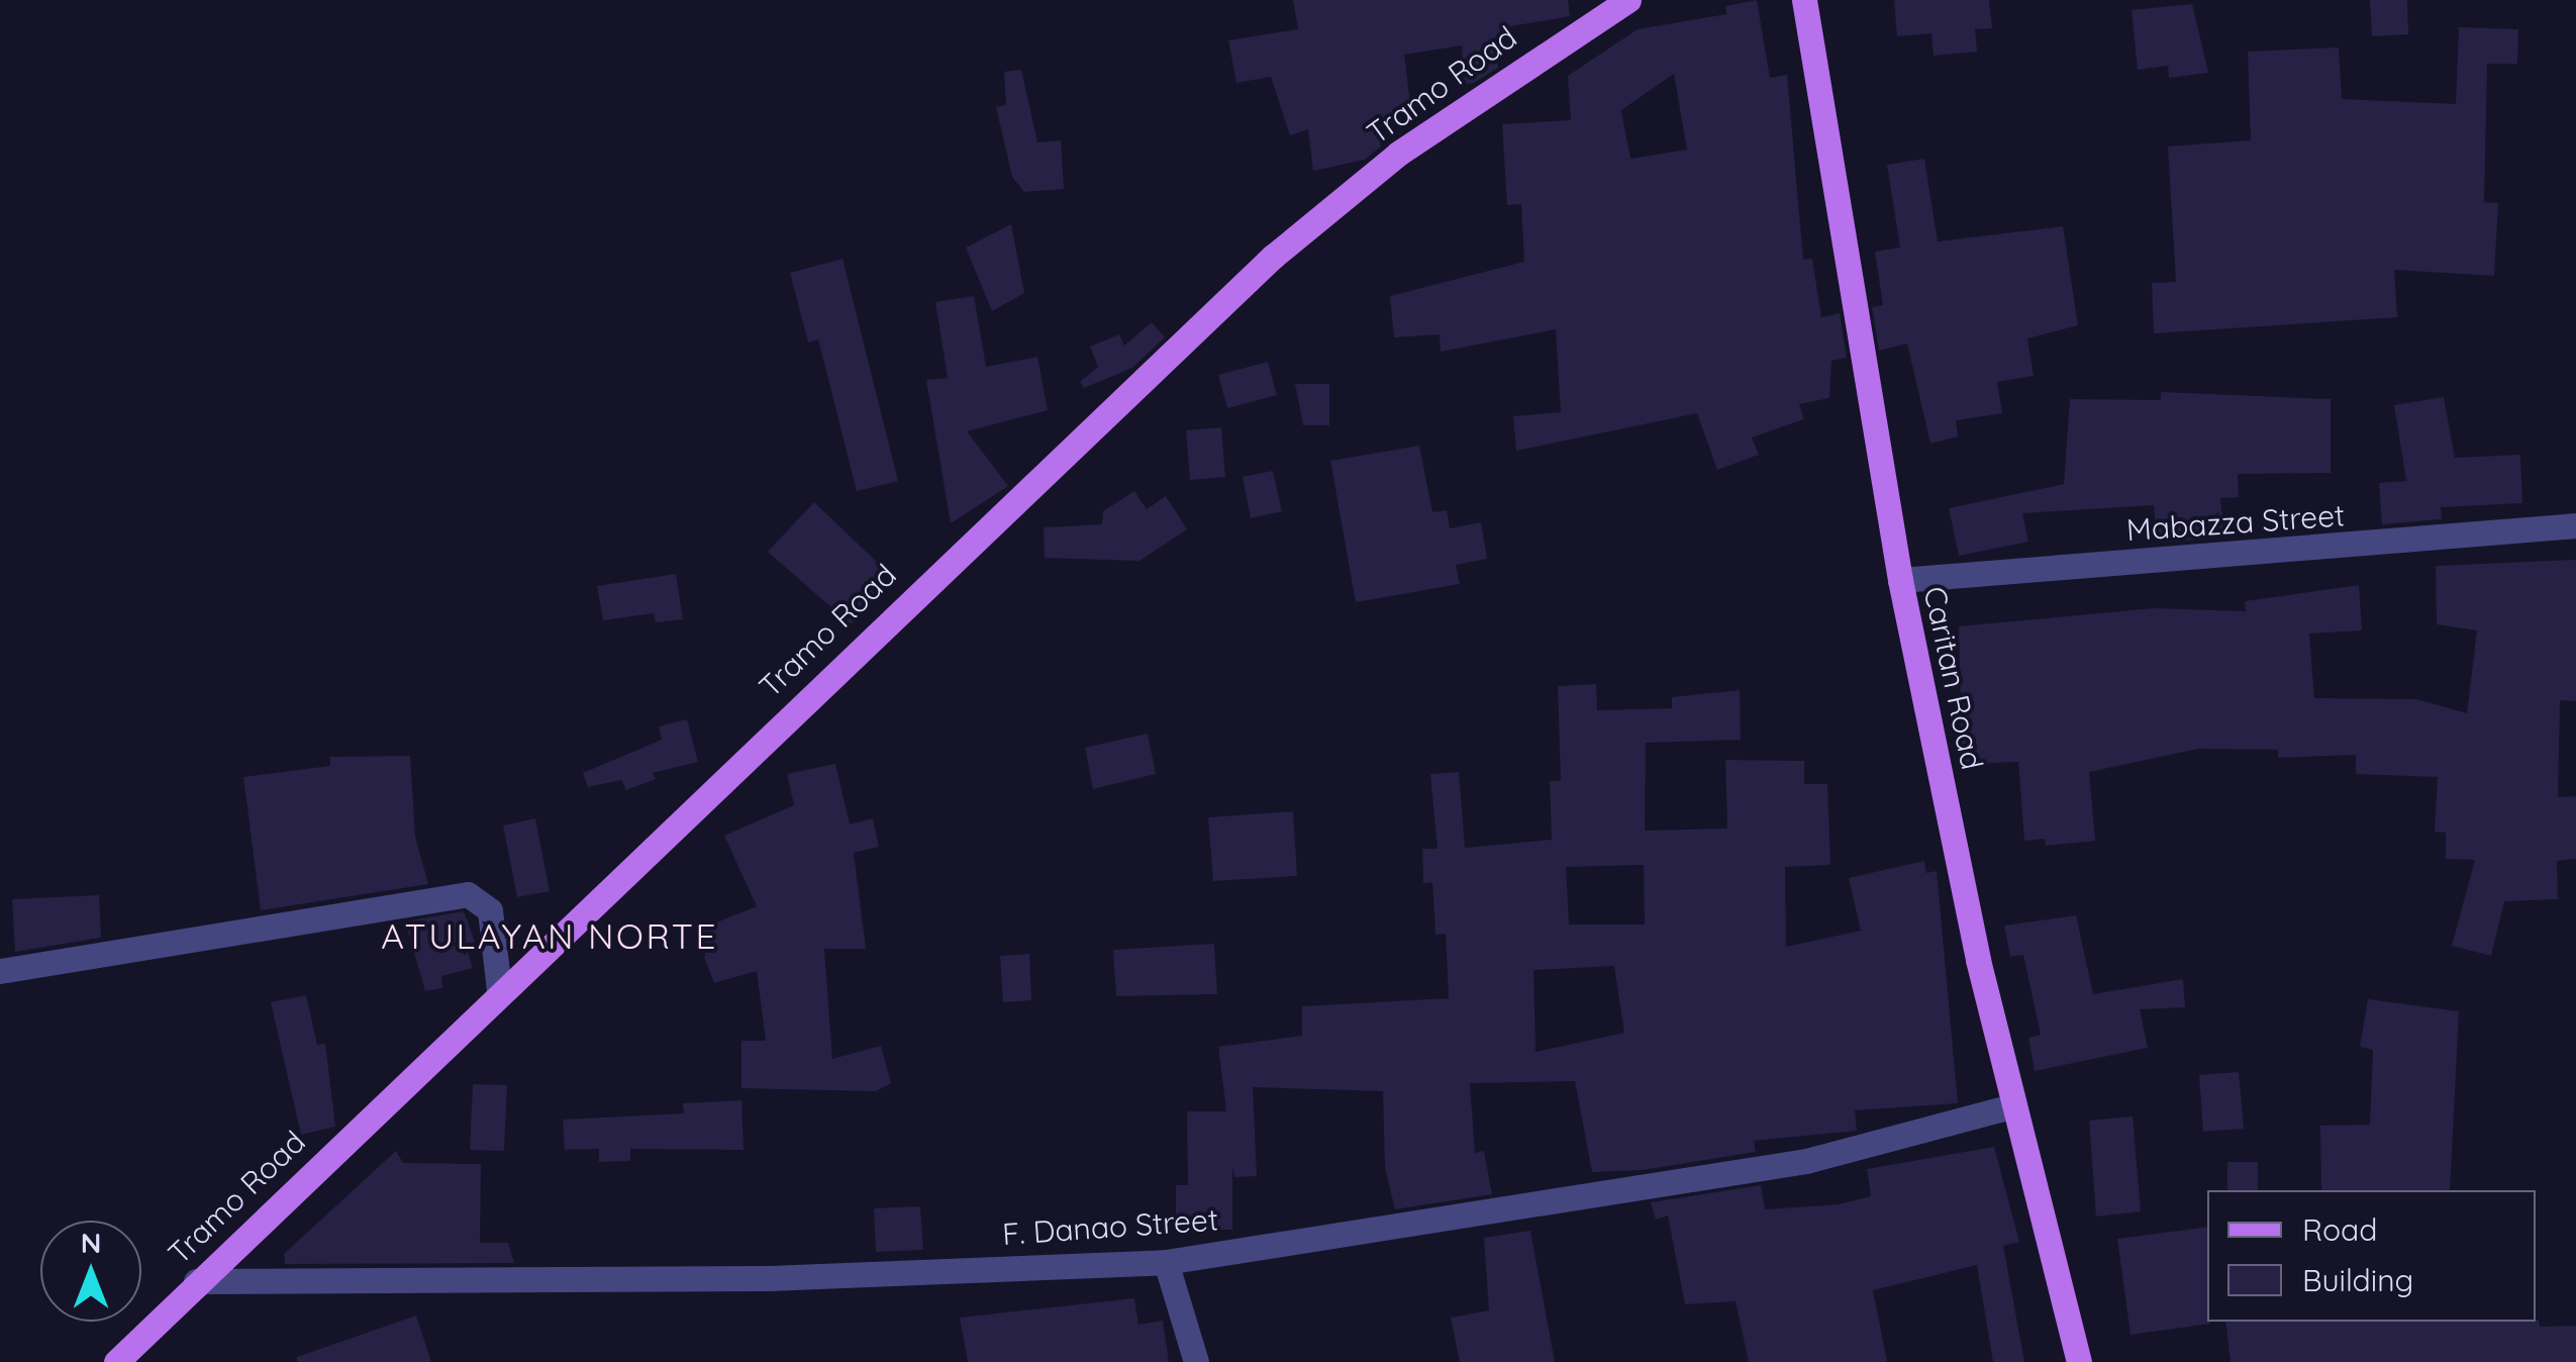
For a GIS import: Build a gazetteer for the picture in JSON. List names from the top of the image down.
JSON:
{
  "streets": {
    "main road": ["Tramo Road", "Caritan Road"],
    "street": ["Mabazza Street", "F. Danao Street"]
  },
  "crossings": [
    ["Tramo Road", "F. Danao Street"],
    ["Mabazza Street", "Caritan Road"],
    ["Caritan Road", "F. Danao Street"]
  ],
  "districts": ["ATULAYAN NORTE"],
  "legend": ["Road", "Building"],
  "north": "top"
}
